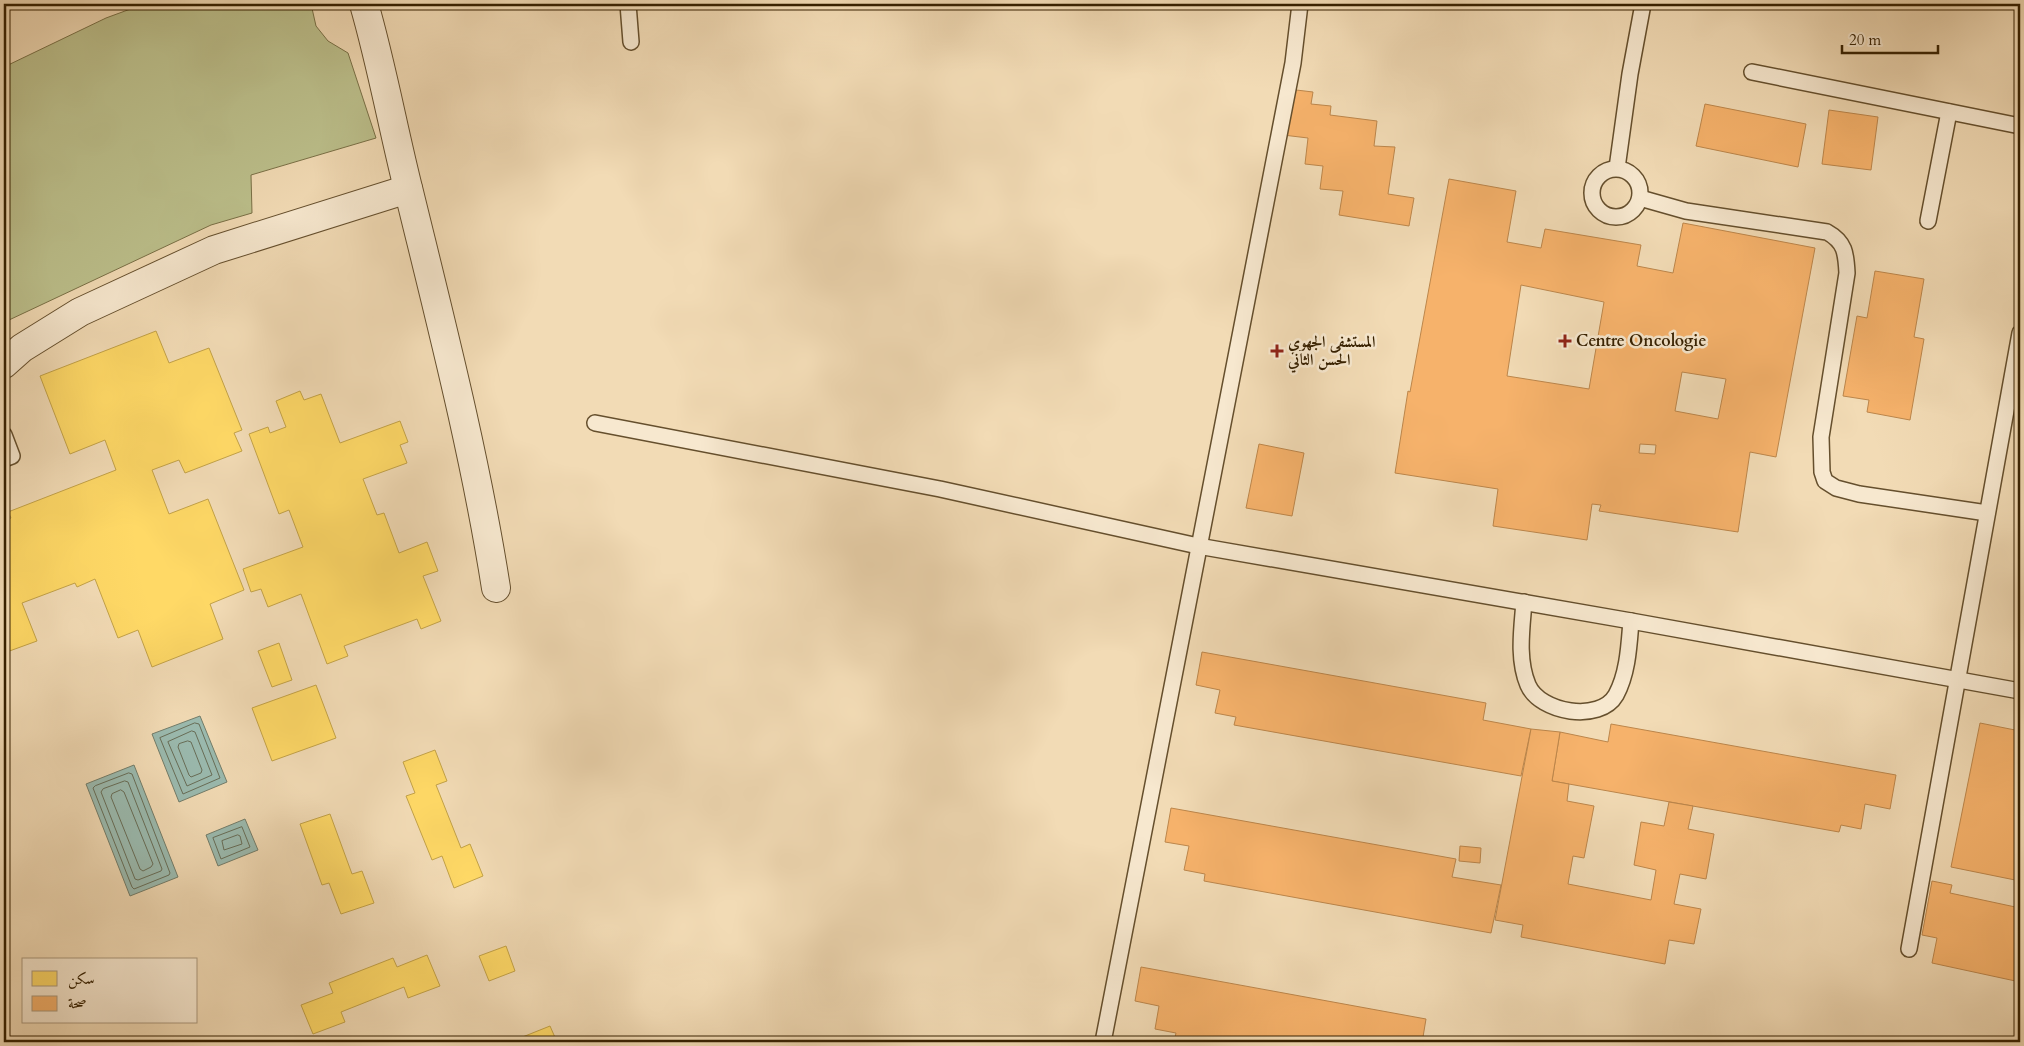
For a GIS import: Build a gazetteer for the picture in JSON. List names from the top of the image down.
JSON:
{
  "places": {
    "health": ["Centre Oncologie", "المستشفى الجهوي الحسن الثاني"]
  },
  "legend": ["سكن", "صحة"],
  "scale_bar": "20 m"
}
